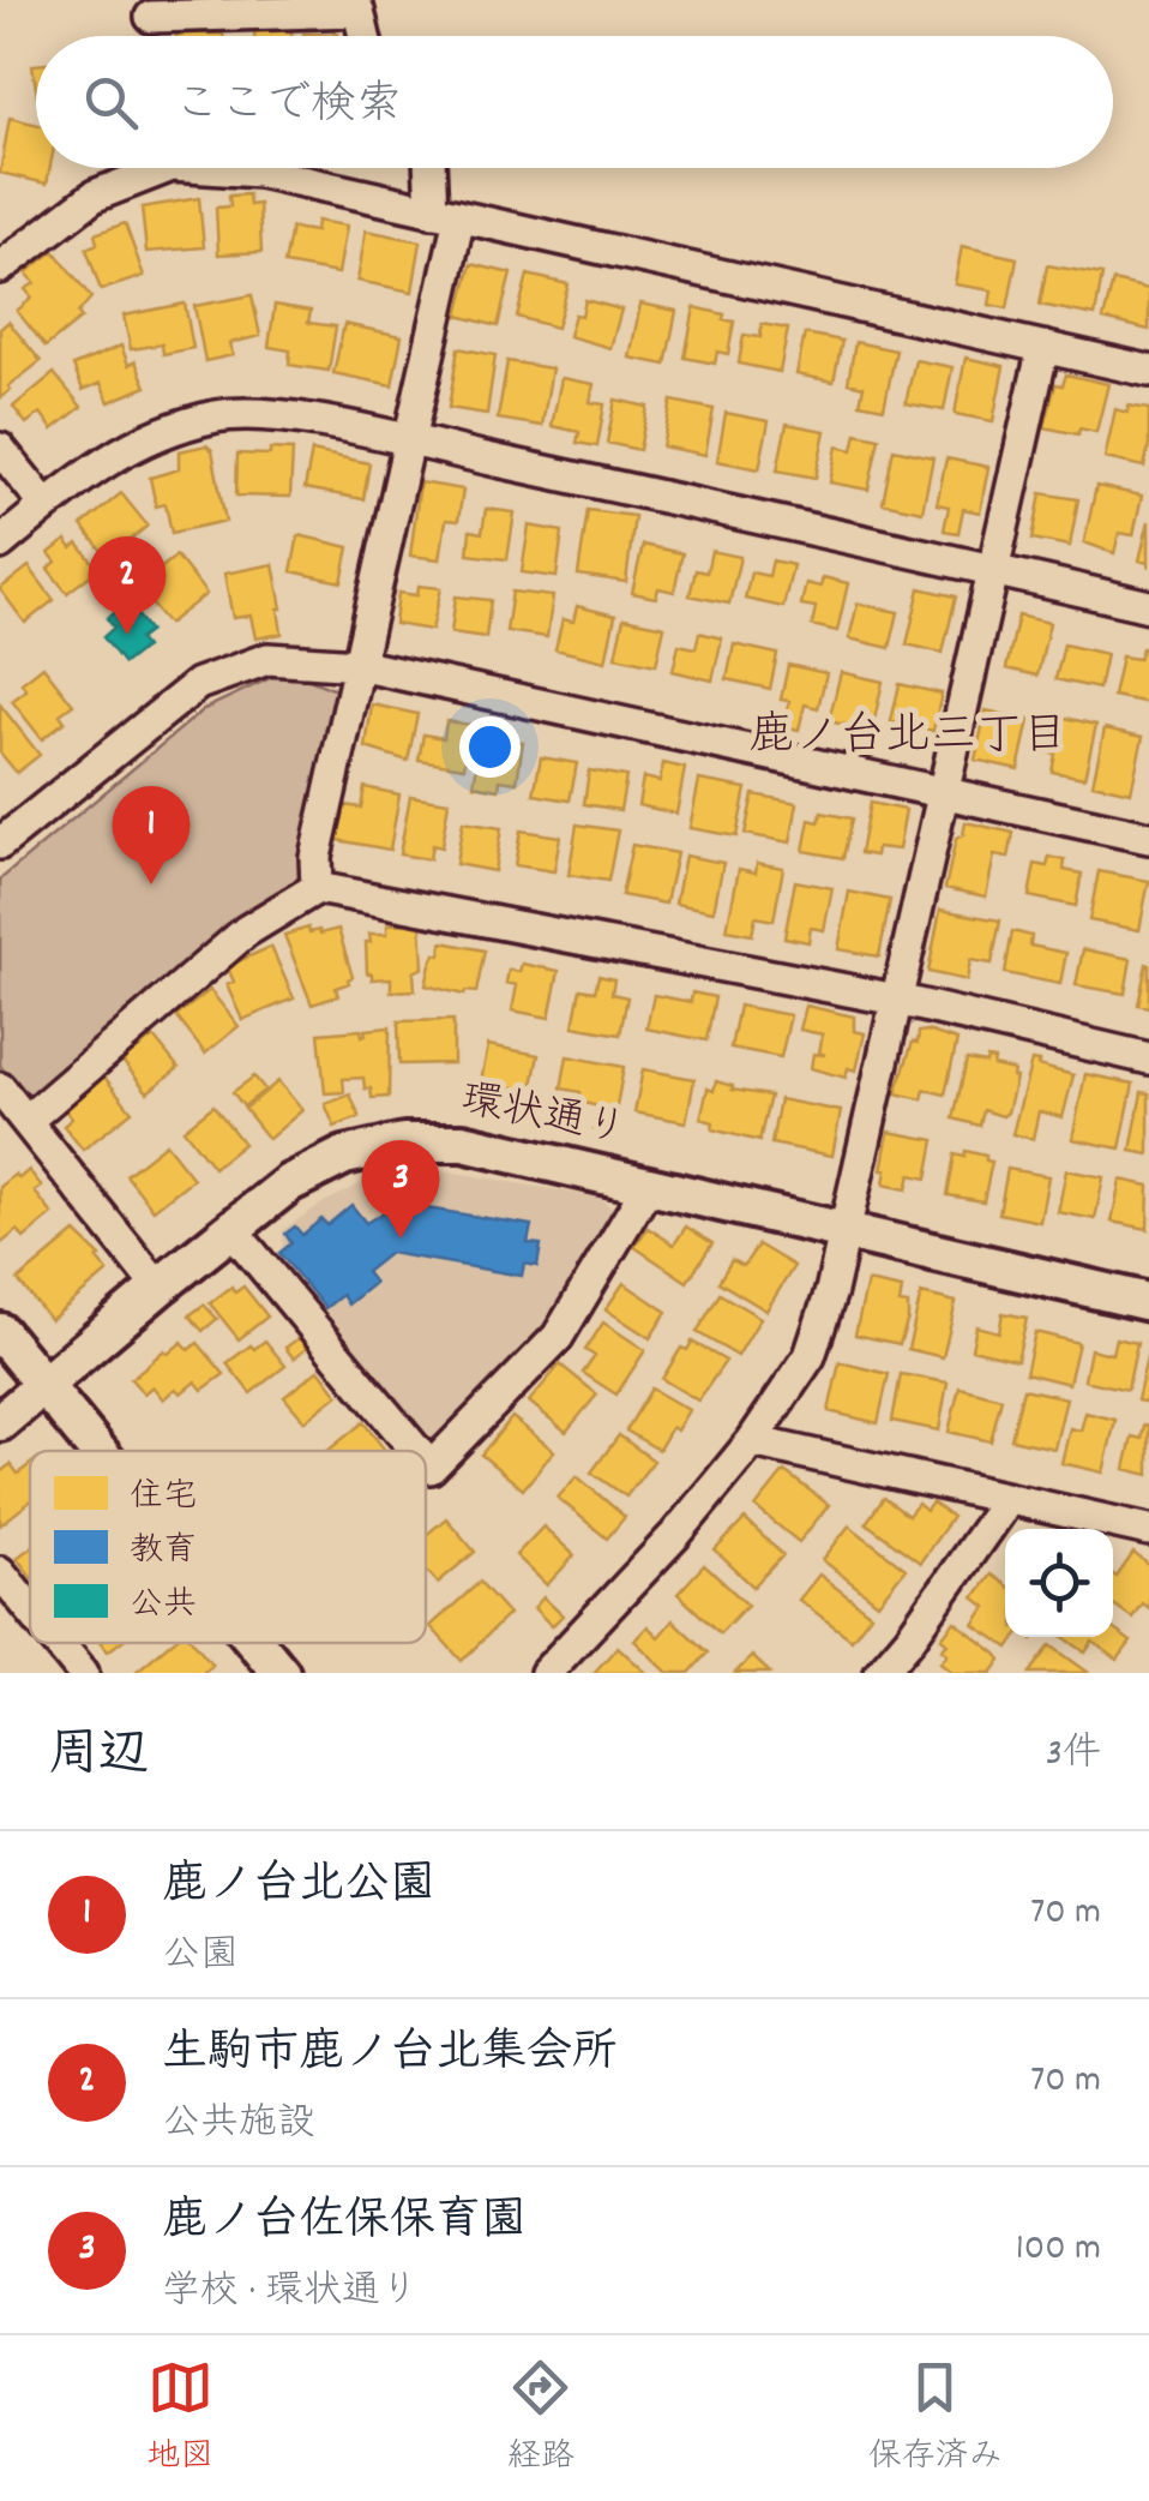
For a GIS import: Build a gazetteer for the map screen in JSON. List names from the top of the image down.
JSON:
{
  "streets": {
    "street": ["環状通り"]
  },
  "districts": ["鹿ノ台北三丁目"],
  "legend": ["住宅", "教育", "公共"],
  "page": {
    "search": "ここで検索",
    "pins": ["2", "1", "3"],
    "heading": ["周辺", "3件"],
    "list": [
      {
        "mark": "1",
        "name": "鹿ノ台北公園",
        "note": "公園",
        "value": "70 m"
      },
      {
        "mark": "2",
        "name": "生駒市鹿ノ台北集会所",
        "note": "公共施設",
        "value": "70 m"
      },
      {
        "mark": "3",
        "name": "鹿ノ台佐保保育園",
        "note": "学校 · 環状通り",
        "value": "100 m"
      }
    ],
    "nav": ["地図", "経路", "保存済み"]
  }
}
